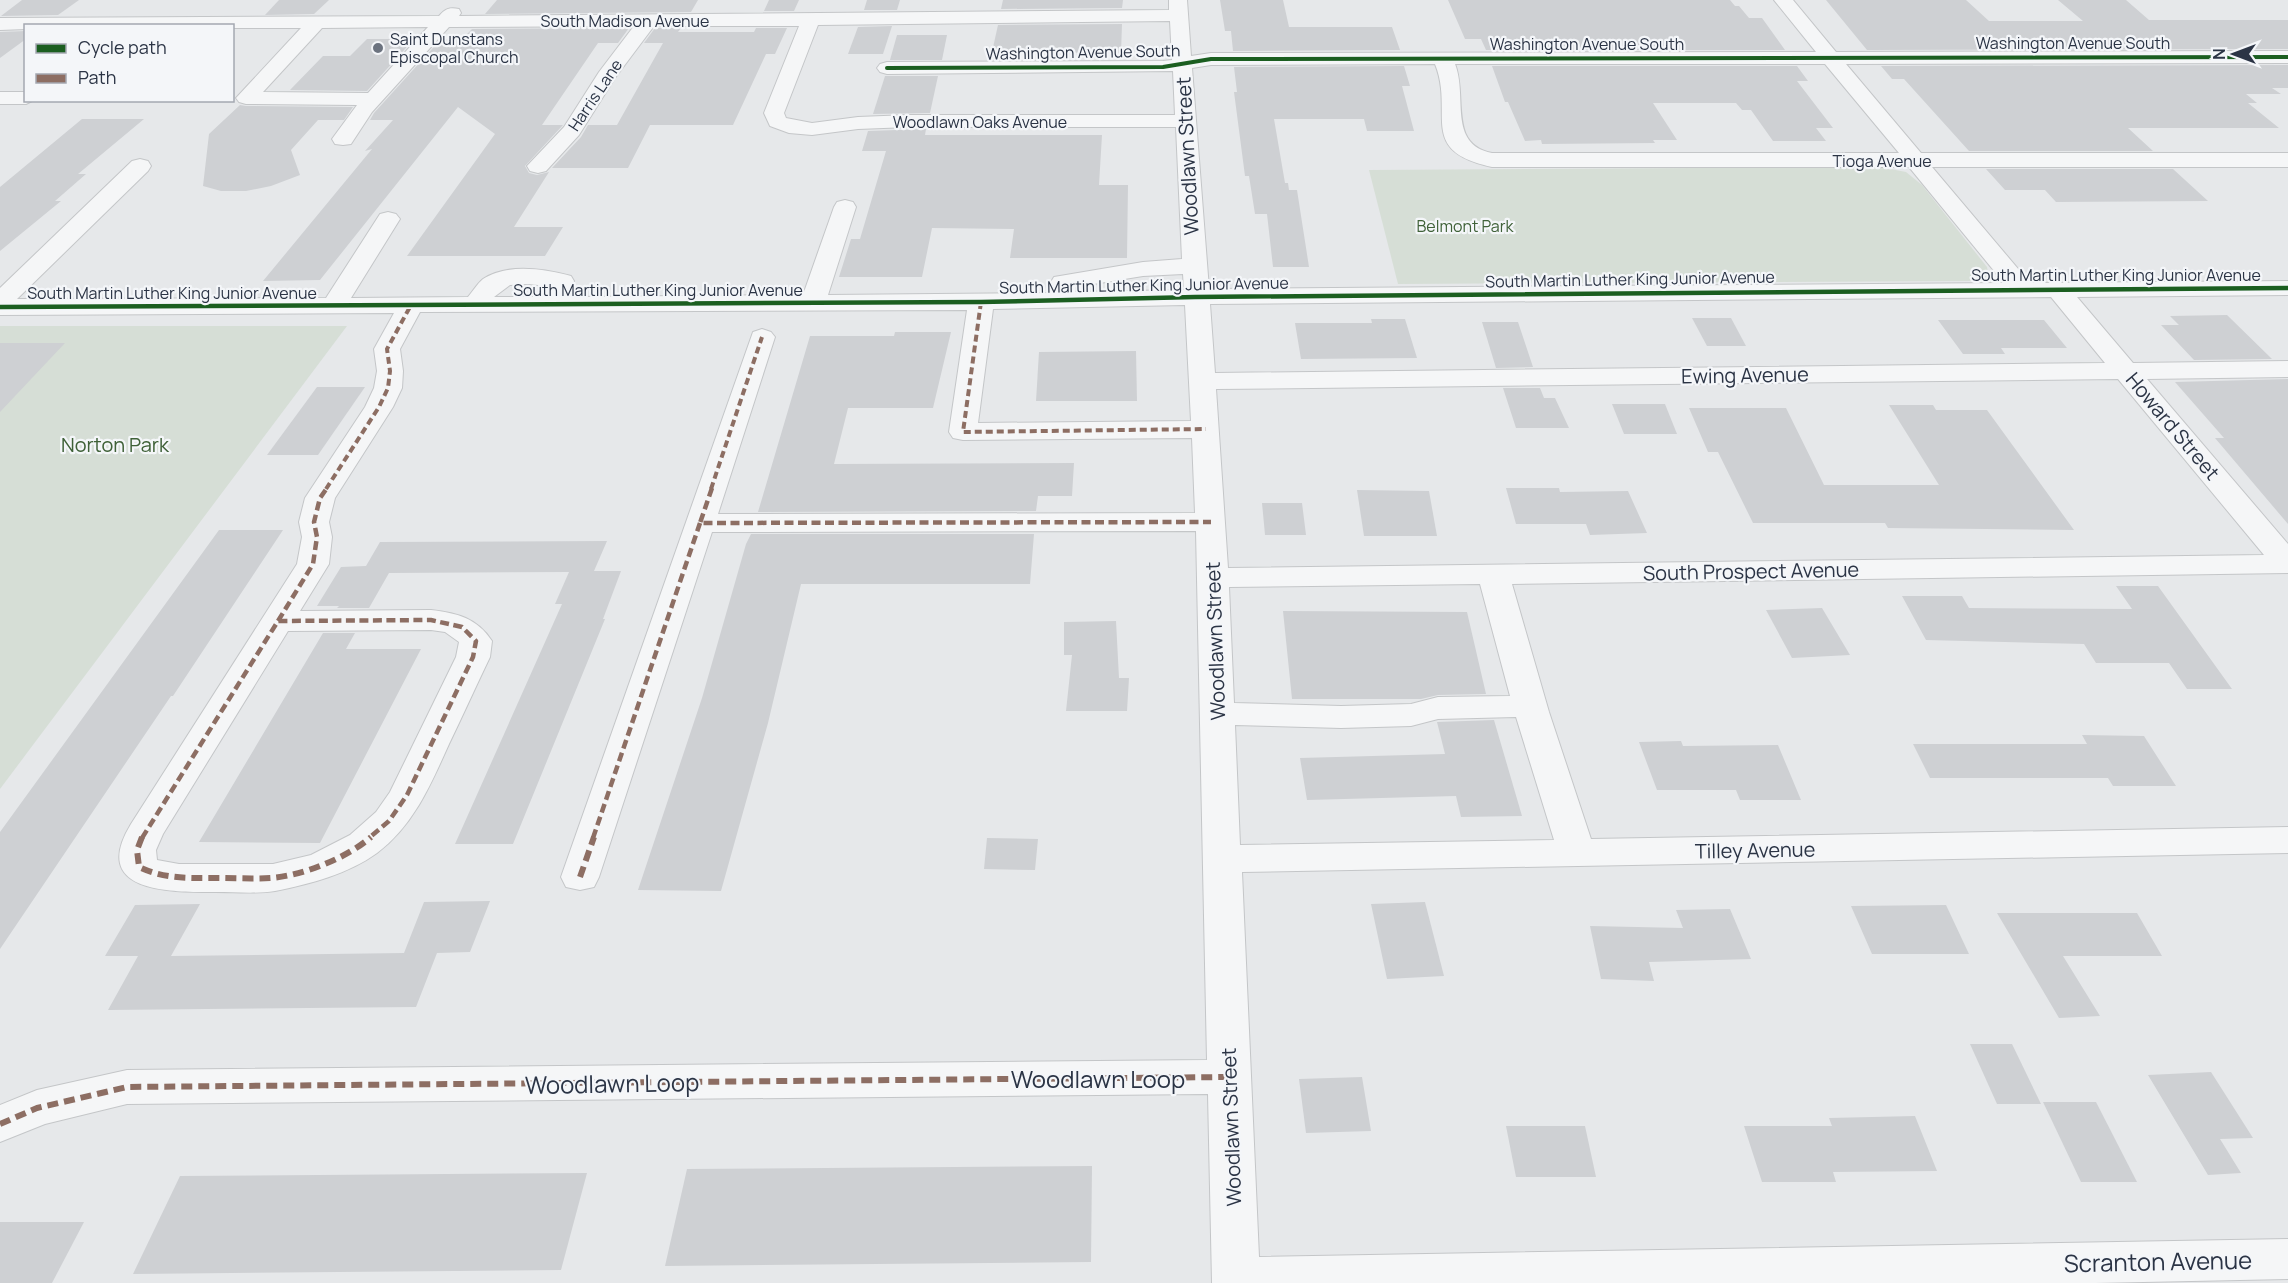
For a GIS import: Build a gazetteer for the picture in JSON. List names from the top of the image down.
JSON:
{
  "streets": {
    "street": [
      "South Madison Avenue",
      "Washington Avenue South",
      "Harris Lane",
      "Woodlawn Oaks Avenue",
      "Woodlawn Street",
      "Tioga Avenue",
      "South Martin Luther King Junior Avenue",
      "Ewing Avenue",
      "Howard Street",
      "South Prospect Avenue",
      "Tilley Avenue",
      "Woodlawn Loop",
      "Scranton Avenue"
    ]
  },
  "crossings": [
    ["South Madison Avenue", "Harris Lane"],
    ["South Madison Avenue", "Woodlawn Oaks Avenue"],
    ["South Madison Avenue", "Woodlawn Street"],
    ["Washington Avenue South", "Woodlawn Street"],
    ["Washington Avenue South", "Tioga Avenue"],
    ["Woodlawn Oaks Avenue", "Woodlawn Street"],
    ["Woodlawn Street", "South Martin Luther King Junior Avenue"],
    ["Woodlawn Street", "Ewing Avenue"],
    ["Woodlawn Street", "South Prospect Avenue"],
    ["Woodlawn Street", "Tilley Avenue"],
    ["Woodlawn Street", "Woodlawn Loop"],
    ["Woodlawn Street", "Scranton Avenue"],
    ["South Martin Luther King Junior Avenue", "Howard Street"],
    ["Ewing Avenue", "Howard Street"],
    ["Howard Street", "South Prospect Avenue"]
  ],
  "parks": ["Belmont Park", "Norton Park"],
  "places": ["Saint Dunstans Episcopal Church"],
  "legend": ["Cycle path", "Path"],
  "north": "left"
}
